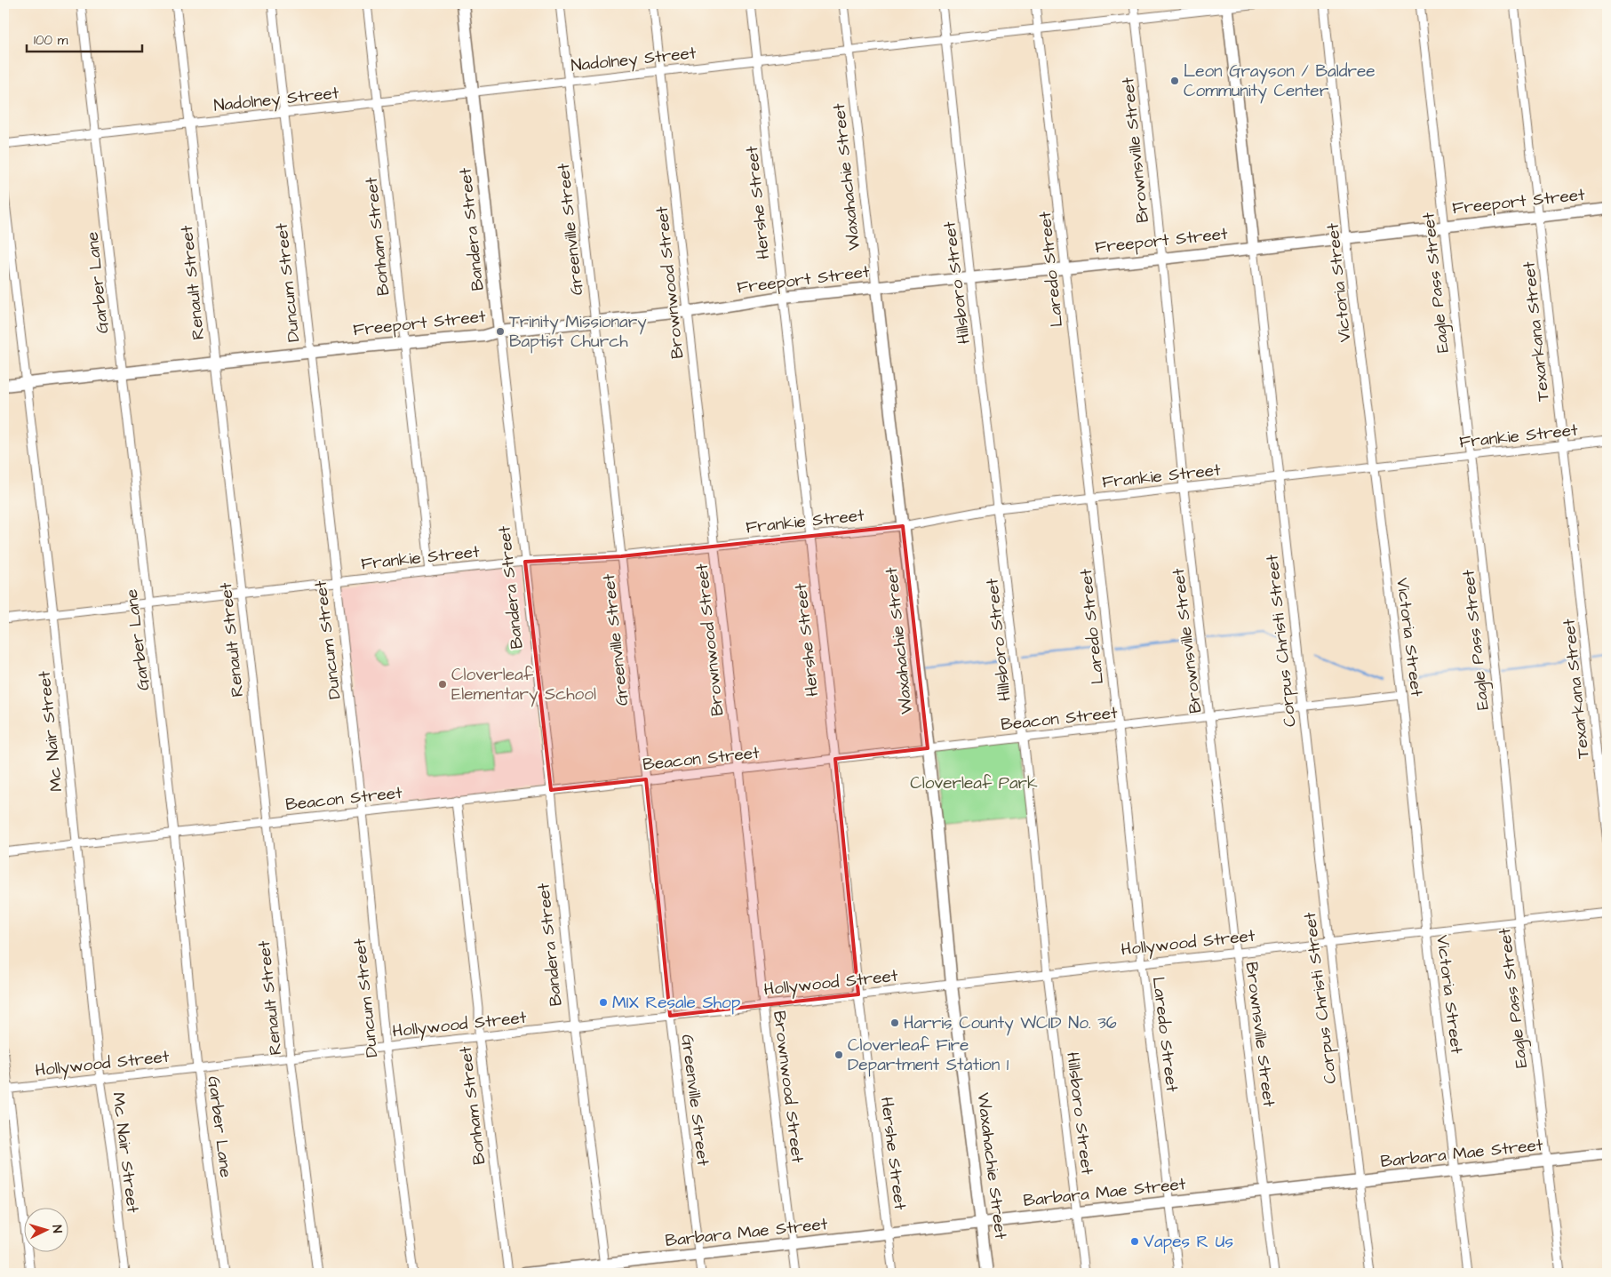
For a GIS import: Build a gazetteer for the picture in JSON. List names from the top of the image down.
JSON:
{
  "streets": {
    "street": [
      "Nadolney Street",
      "Brownsville Street",
      "Waxahachie Street",
      "Freeport Street",
      "Hershe Street",
      "Bandera Street",
      "Greenville Street",
      "Bonham Street",
      "Laredo Street",
      "Garber Lane",
      "Renault Street",
      "Duncum Street",
      "Brownwood Street",
      "Hillsboro Street",
      "Victoria Street",
      "Eagle Pass Street",
      "Texarkana Street",
      "Frankie Street",
      "Corpus Christi Street",
      "Beacon Street",
      "Mc Nair Street",
      "Hollywood Street",
      "Barbara Mae Street"
    ]
  },
  "crossings": [
    ["Nadolney Street", "Brownsville Street"],
    ["Nadolney Street", "Waxahachie Street"],
    ["Nadolney Street", "Hershe Street"],
    ["Nadolney Street", "Bandera Street"],
    ["Nadolney Street", "Greenville Street"],
    ["Nadolney Street", "Bonham Street"],
    ["Nadolney Street", "Laredo Street"],
    ["Nadolney Street", "Garber Lane"],
    ["Nadolney Street", "Renault Street"],
    ["Nadolney Street", "Duncum Street"],
    ["Nadolney Street", "Brownwood Street"],
    ["Nadolney Street", "Hillsboro Street"],
    ["Nadolney Street", "Corpus Christi Street"],
    ["Brownsville Street", "Freeport Street"],
    ["Brownsville Street", "Frankie Street"],
    ["Brownsville Street", "Beacon Street"],
    ["Brownsville Street", "Hollywood Street"],
    ["Brownsville Street", "Barbara Mae Street"],
    ["Waxahachie Street", "Freeport Street"],
    ["Waxahachie Street", "Frankie Street"],
    ["Waxahachie Street", "Beacon Street"],
    ["Waxahachie Street", "Hollywood Street"],
    ["Waxahachie Street", "Barbara Mae Street"],
    ["Freeport Street", "Hershe Street"],
    ["Freeport Street", "Bandera Street"],
    ["Freeport Street", "Greenville Street"],
    ["Freeport Street", "Bonham Street"],
    ["Freeport Street", "Laredo Street"],
    ["Freeport Street", "Garber Lane"],
    ["Freeport Street", "Renault Street"],
    ["Freeport Street", "Duncum Street"],
    ["Freeport Street", "Brownwood Street"],
    ["Freeport Street", "Hillsboro Street"],
    ["Freeport Street", "Victoria Street"],
    ["Freeport Street", "Eagle Pass Street"],
    ["Freeport Street", "Texarkana Street"],
    ["Freeport Street", "Corpus Christi Street"],
    ["Freeport Street", "Mc Nair Street"],
    ["Hershe Street", "Frankie Street"],
    ["Hershe Street", "Beacon Street"],
    ["Hershe Street", "Hollywood Street"],
    ["Hershe Street", "Barbara Mae Street"],
    ["Bandera Street", "Frankie Street"],
    ["Bandera Street", "Beacon Street"],
    ["Bandera Street", "Hollywood Street"],
    ["Bandera Street", "Barbara Mae Street"],
    ["Greenville Street", "Frankie Street"],
    ["Greenville Street", "Beacon Street"],
    ["Greenville Street", "Hollywood Street"],
    ["Greenville Street", "Barbara Mae Street"],
    ["Bonham Street", "Frankie Street"],
    ["Bonham Street", "Beacon Street"],
    ["Bonham Street", "Hollywood Street"],
    ["Laredo Street", "Frankie Street"],
    ["Laredo Street", "Beacon Street"],
    ["Laredo Street", "Hollywood Street"],
    ["Laredo Street", "Barbara Mae Street"],
    ["Garber Lane", "Frankie Street"],
    ["Garber Lane", "Beacon Street"],
    ["Garber Lane", "Hollywood Street"],
    ["Renault Street", "Frankie Street"],
    ["Renault Street", "Beacon Street"],
    ["Renault Street", "Hollywood Street"],
    ["Duncum Street", "Frankie Street"],
    ["Duncum Street", "Beacon Street"],
    ["Duncum Street", "Hollywood Street"],
    ["Brownwood Street", "Frankie Street"],
    ["Brownwood Street", "Beacon Street"],
    ["Brownwood Street", "Hollywood Street"],
    ["Brownwood Street", "Barbara Mae Street"],
    ["Hillsboro Street", "Frankie Street"],
    ["Hillsboro Street", "Beacon Street"],
    ["Hillsboro Street", "Hollywood Street"],
    ["Hillsboro Street", "Barbara Mae Street"],
    ["Victoria Street", "Frankie Street"],
    ["Victoria Street", "Beacon Street"],
    ["Victoria Street", "Hollywood Street"],
    ["Victoria Street", "Barbara Mae Street"],
    ["Eagle Pass Street", "Frankie Street"],
    ["Eagle Pass Street", "Hollywood Street"],
    ["Eagle Pass Street", "Barbara Mae Street"],
    ["Texarkana Street", "Frankie Street"],
    ["Frankie Street", "Corpus Christi Street"],
    ["Frankie Street", "Mc Nair Street"],
    ["Corpus Christi Street", "Beacon Street"],
    ["Corpus Christi Street", "Hollywood Street"],
    ["Corpus Christi Street", "Barbara Mae Street"],
    ["Beacon Street", "Mc Nair Street"],
    ["Mc Nair Street", "Hollywood Street"]
  ],
  "parks": ["Cloverleaf Park"],
  "places": [
    "Leon Grayson / Baldree Community Center",
    "Trinity Missionary Baptist Church",
    "Cloverleaf Elementary School",
    "MIX Resale Shop",
    "Harris County WCID No. 36",
    "Cloverleaf Fire Department Station 1",
    "Vapes R Us"
  ],
  "scale_bar": "100 m",
  "north": "right"
}
